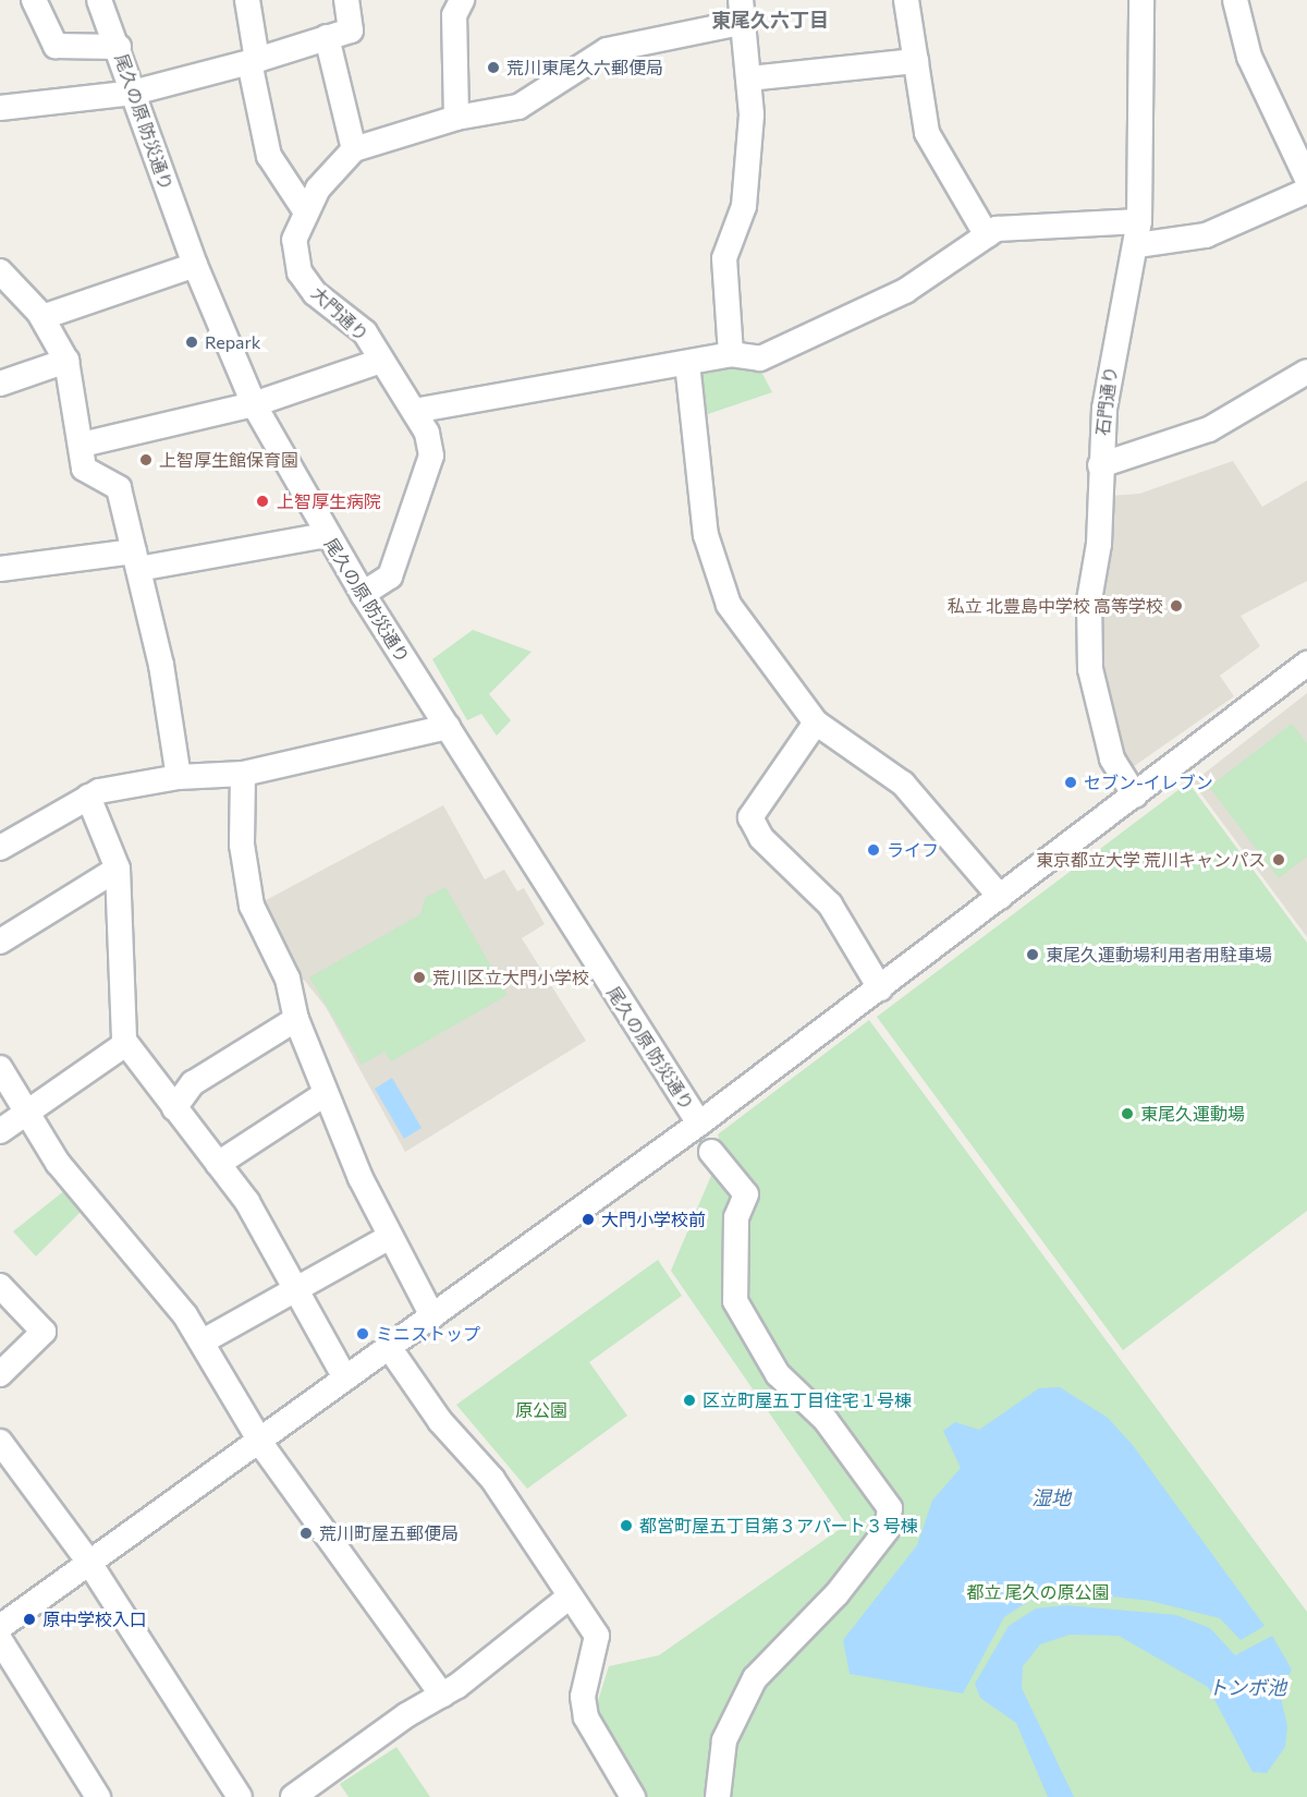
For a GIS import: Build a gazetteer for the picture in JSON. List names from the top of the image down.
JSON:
{
  "streets": {
    "street": ["尾久の原 防災通り", "大門通り", "石門通り"]
  },
  "crossings": [
    ["尾久の原 防災通り", "大門通り"]
  ],
  "districts": ["東尾久六丁目"],
  "water": ["湿地", "トンボ池"],
  "parks": ["原公園", "都立 尾久の原公園"],
  "places": [
    "荒川東尾久六郵便局",
    "Repark",
    "上智厚生館保育園",
    "上智厚生病院",
    "私立 北豊島中学校 高等学校",
    "セブン-イレブン",
    "ライフ",
    "東京都立大学 荒川キャンパス",
    "東尾久運動場利用者用駐車場",
    "荒川区立大門小学校",
    "東尾久運動場",
    "大門小学校前",
    "ミニストップ",
    "区立町屋五丁目住宅１号棟",
    "都営町屋五丁目第３アパート３号棟",
    "荒川町屋五郵便局",
    "原中学校入口"
  ]
}
